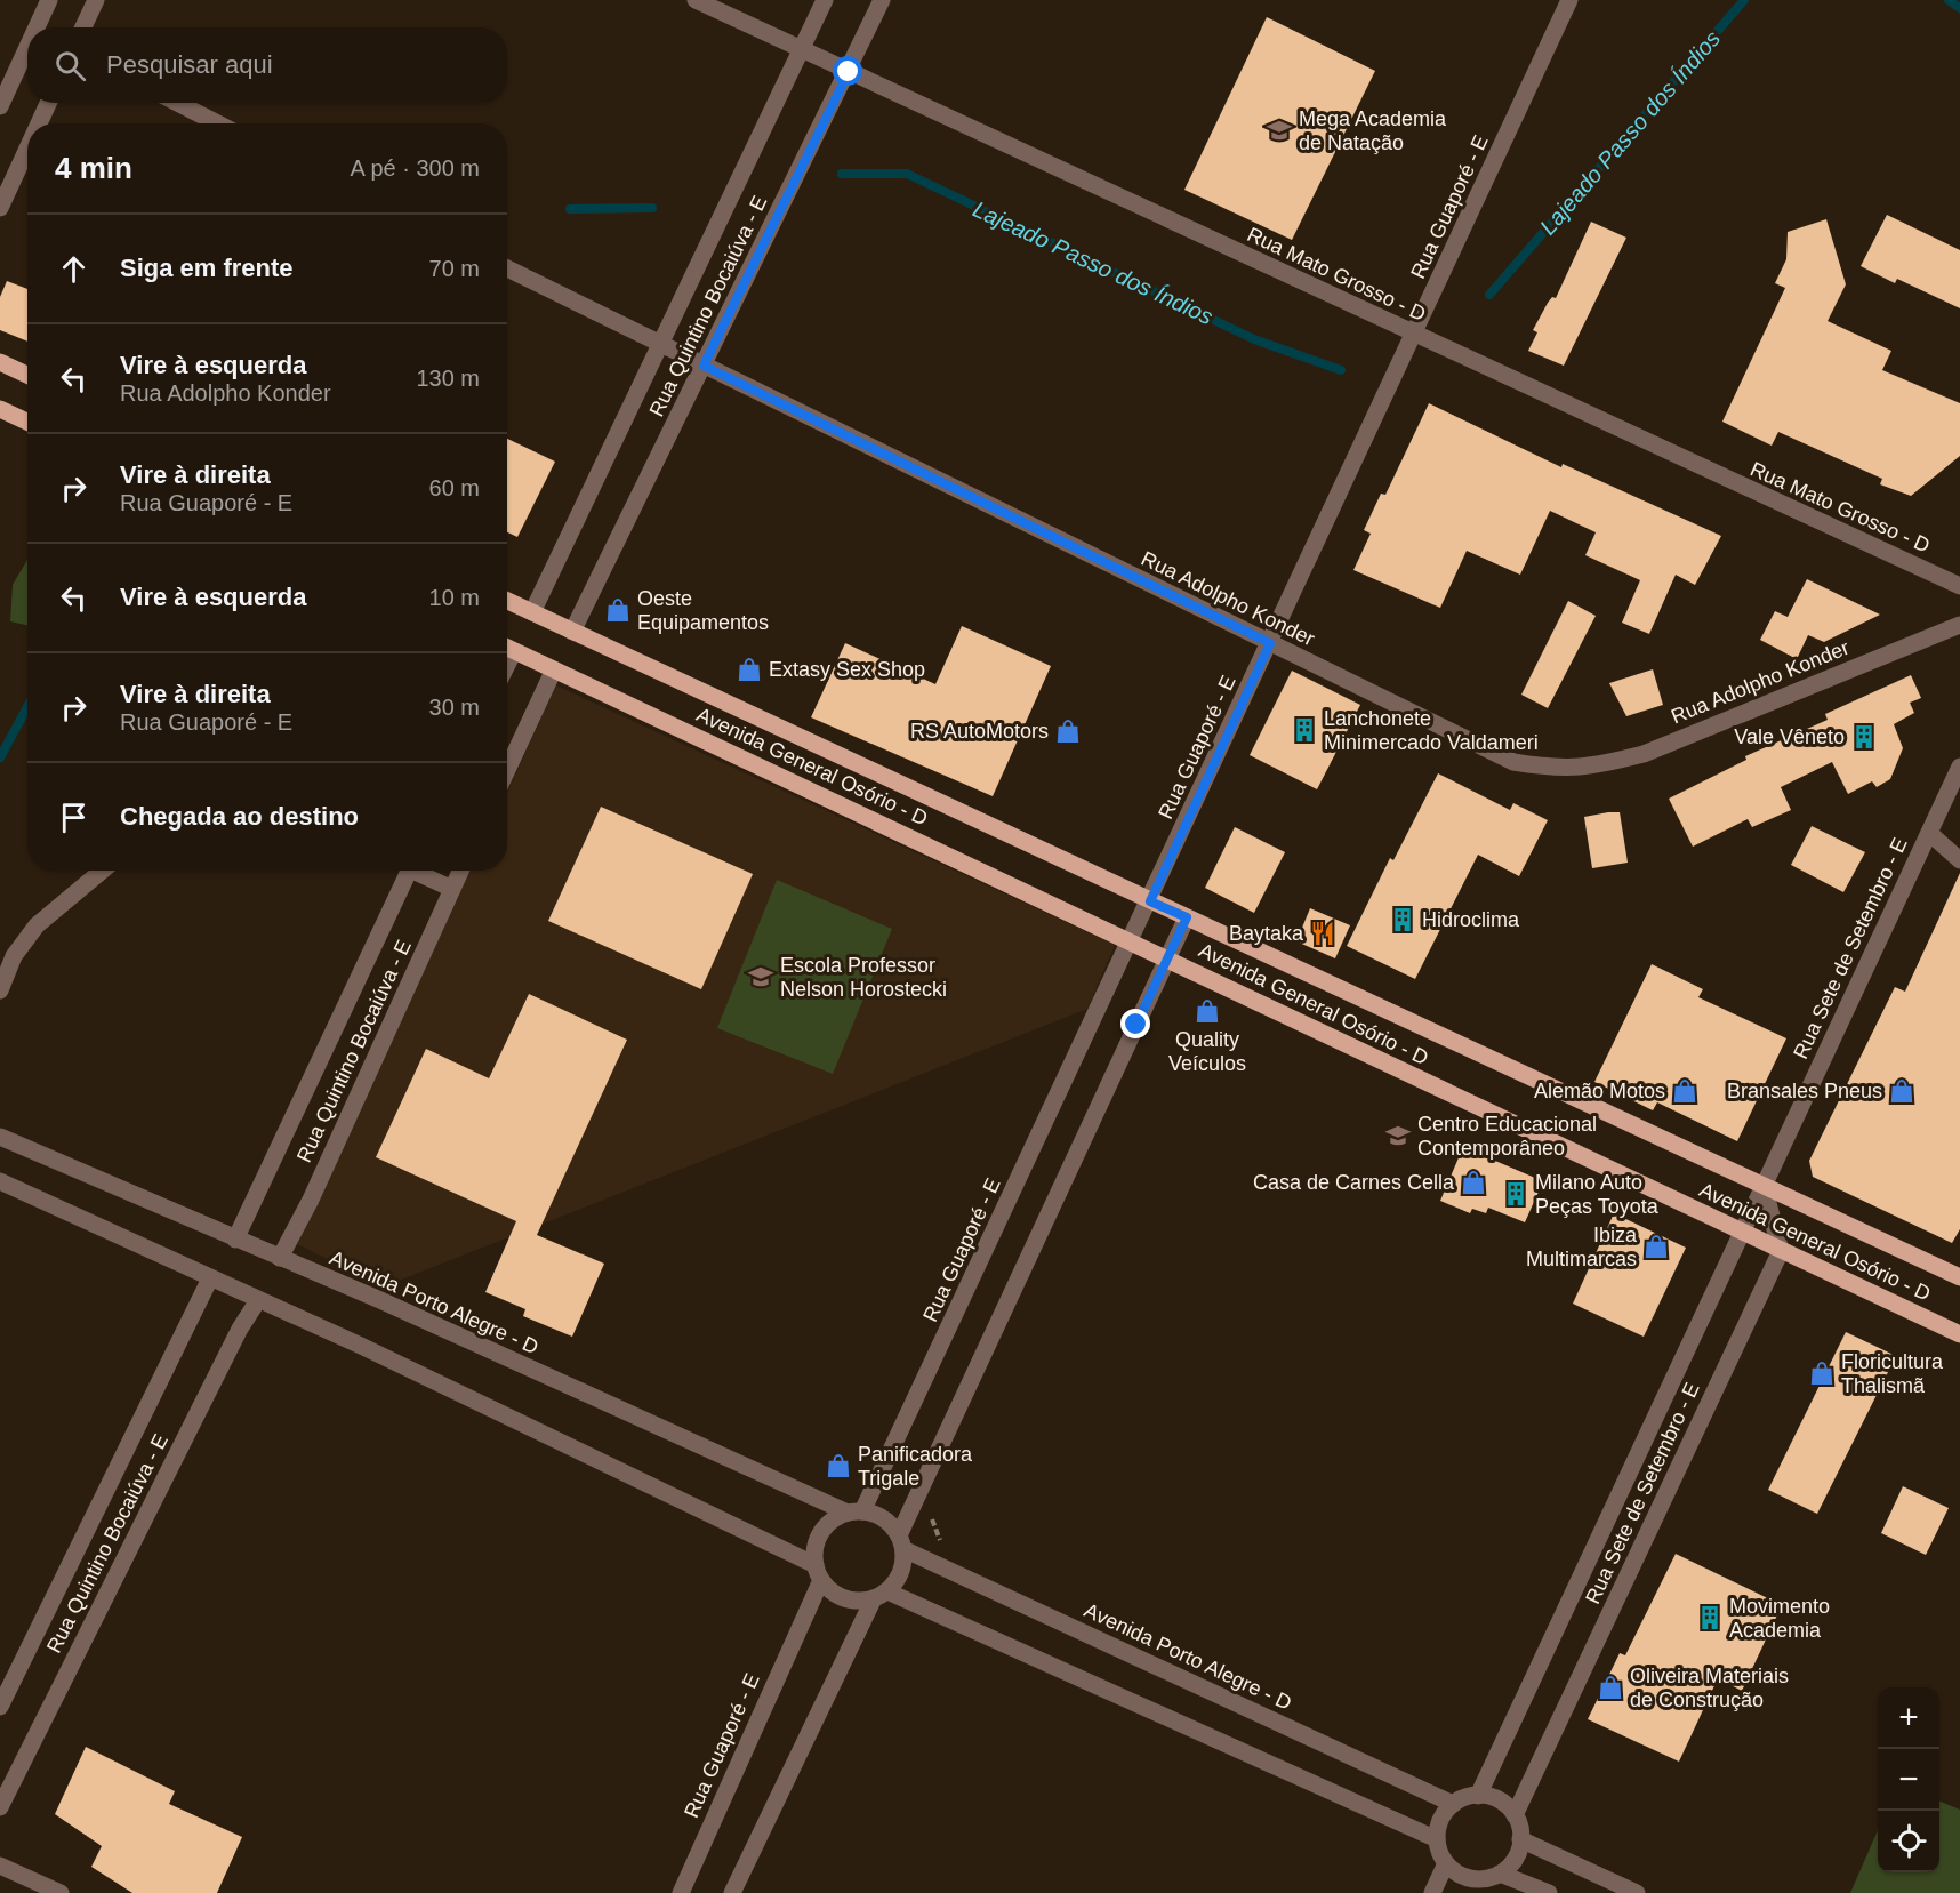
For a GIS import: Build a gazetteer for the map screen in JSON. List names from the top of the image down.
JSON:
{
  "streets": {
    "main road": ["Avenida General Osório - D"],
    "street": [
      "Rua Guaporé - E",
      "Rua Mato Grosso - D",
      "Rua Quintino Bocaiúva - E",
      "Rua Adolpho Konder",
      "Rua Sete de Setembro - E",
      "Avenida Porto Alegre - D"
    ]
  },
  "crossings": [
    ["Rua Guaporé - E", "Rua Mato Grosso - D"],
    ["Rua Guaporé - E", "Rua Adolpho Konder"],
    ["Rua Guaporé - E", "Avenida General Osório - D"],
    ["Rua Guaporé - E", "Avenida Porto Alegre - D"],
    ["Rua Mato Grosso - D", "Rua Quintino Bocaiúva - E"],
    ["Rua Quintino Bocaiúva - E", "Rua Adolpho Konder"],
    ["Rua Quintino Bocaiúva - E", "Avenida General Osório - D"],
    ["Rua Quintino Bocaiúva - E", "Avenida Porto Alegre - D"],
    ["Avenida General Osório - D", "Rua Sete de Setembro - E"],
    ["Rua Sete de Setembro - E", "Avenida Porto Alegre - D"]
  ],
  "water": ["Lajeado Passo dos Índios"],
  "places": {
    "school or university": ["Mega Academia de Natação", "Escola Professor Nelson Horostecki", "Centro Educacional Contemporâneo"],
    "shop": [
      "Oeste Equipamentos",
      "Extasy Sex Shop",
      "RS AutoMotors",
      "Quality Veículos",
      "Alemão Motos",
      "Bransales Pneus",
      "Casa de Carnes Cella",
      "Ibiza Multimarcas",
      "Floricultura Thalismã",
      "Panificadora Trigale",
      "Oliveira Materiais de Construção"
    ],
    "building": [
      "Lanchonete Minimercado Valdameri",
      "Vale Vêneto",
      "Hidroclima",
      "Milano Auto Peças Toyota",
      "Movimento Academia"
    ],
    "restaurant": ["Baytaka"]
  },
  "page": {
    "search": "Pesquisar aqui",
    "heading": ["4 min", "A pé · 300 m"],
    "list": [
      ["Siga em frente", "70 m"],
      ["Vire à esquerda", "Rua Adolpho Konder", "130 m"],
      ["Vire à direita", "Rua Guaporé - E", "60 m"],
      ["Vire à esquerda", "10 m"],
      ["Vire à direita", "Rua Guaporé - E", "30 m"],
      "Chegada ao destino"
    ],
    "map_buttons": ["+", "−"]
  }
}
